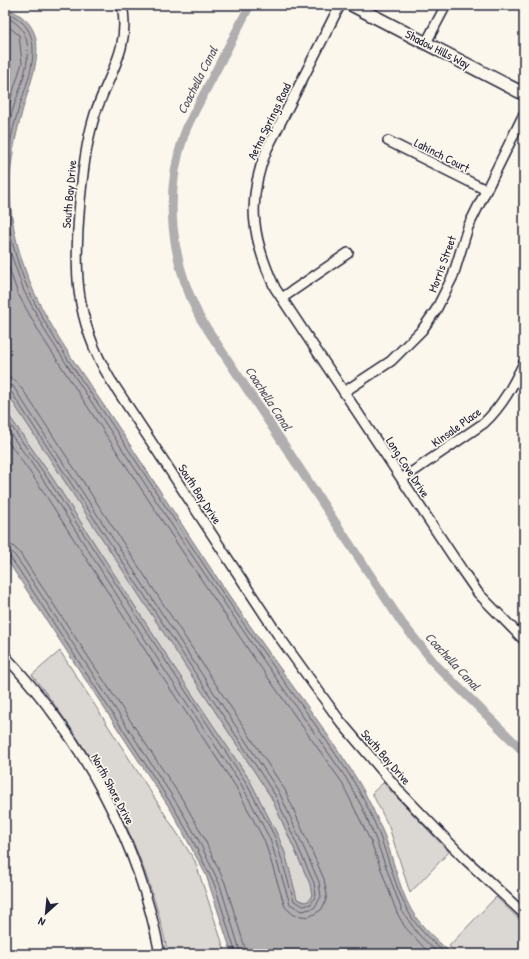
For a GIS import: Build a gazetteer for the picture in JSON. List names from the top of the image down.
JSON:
{
  "streets": {
    "street": [
      "Shadow Hills Way",
      "Aetna Springs Road",
      "Lahinch Court",
      "South Bay Drive",
      "Morris Street",
      "Kinsale Place",
      "Long Cove Drive",
      "North Shore Drive"
    ]
  },
  "crossings": [
    ["Aetna Springs Road", "Long Cove Drive"],
    ["Lahinch Court", "Morris Street"],
    ["Morris Street", "Long Cove Drive"],
    ["Kinsale Place", "Long Cove Drive"]
  ],
  "water": ["Coachella Canal"],
  "north": "bottom left"
}
